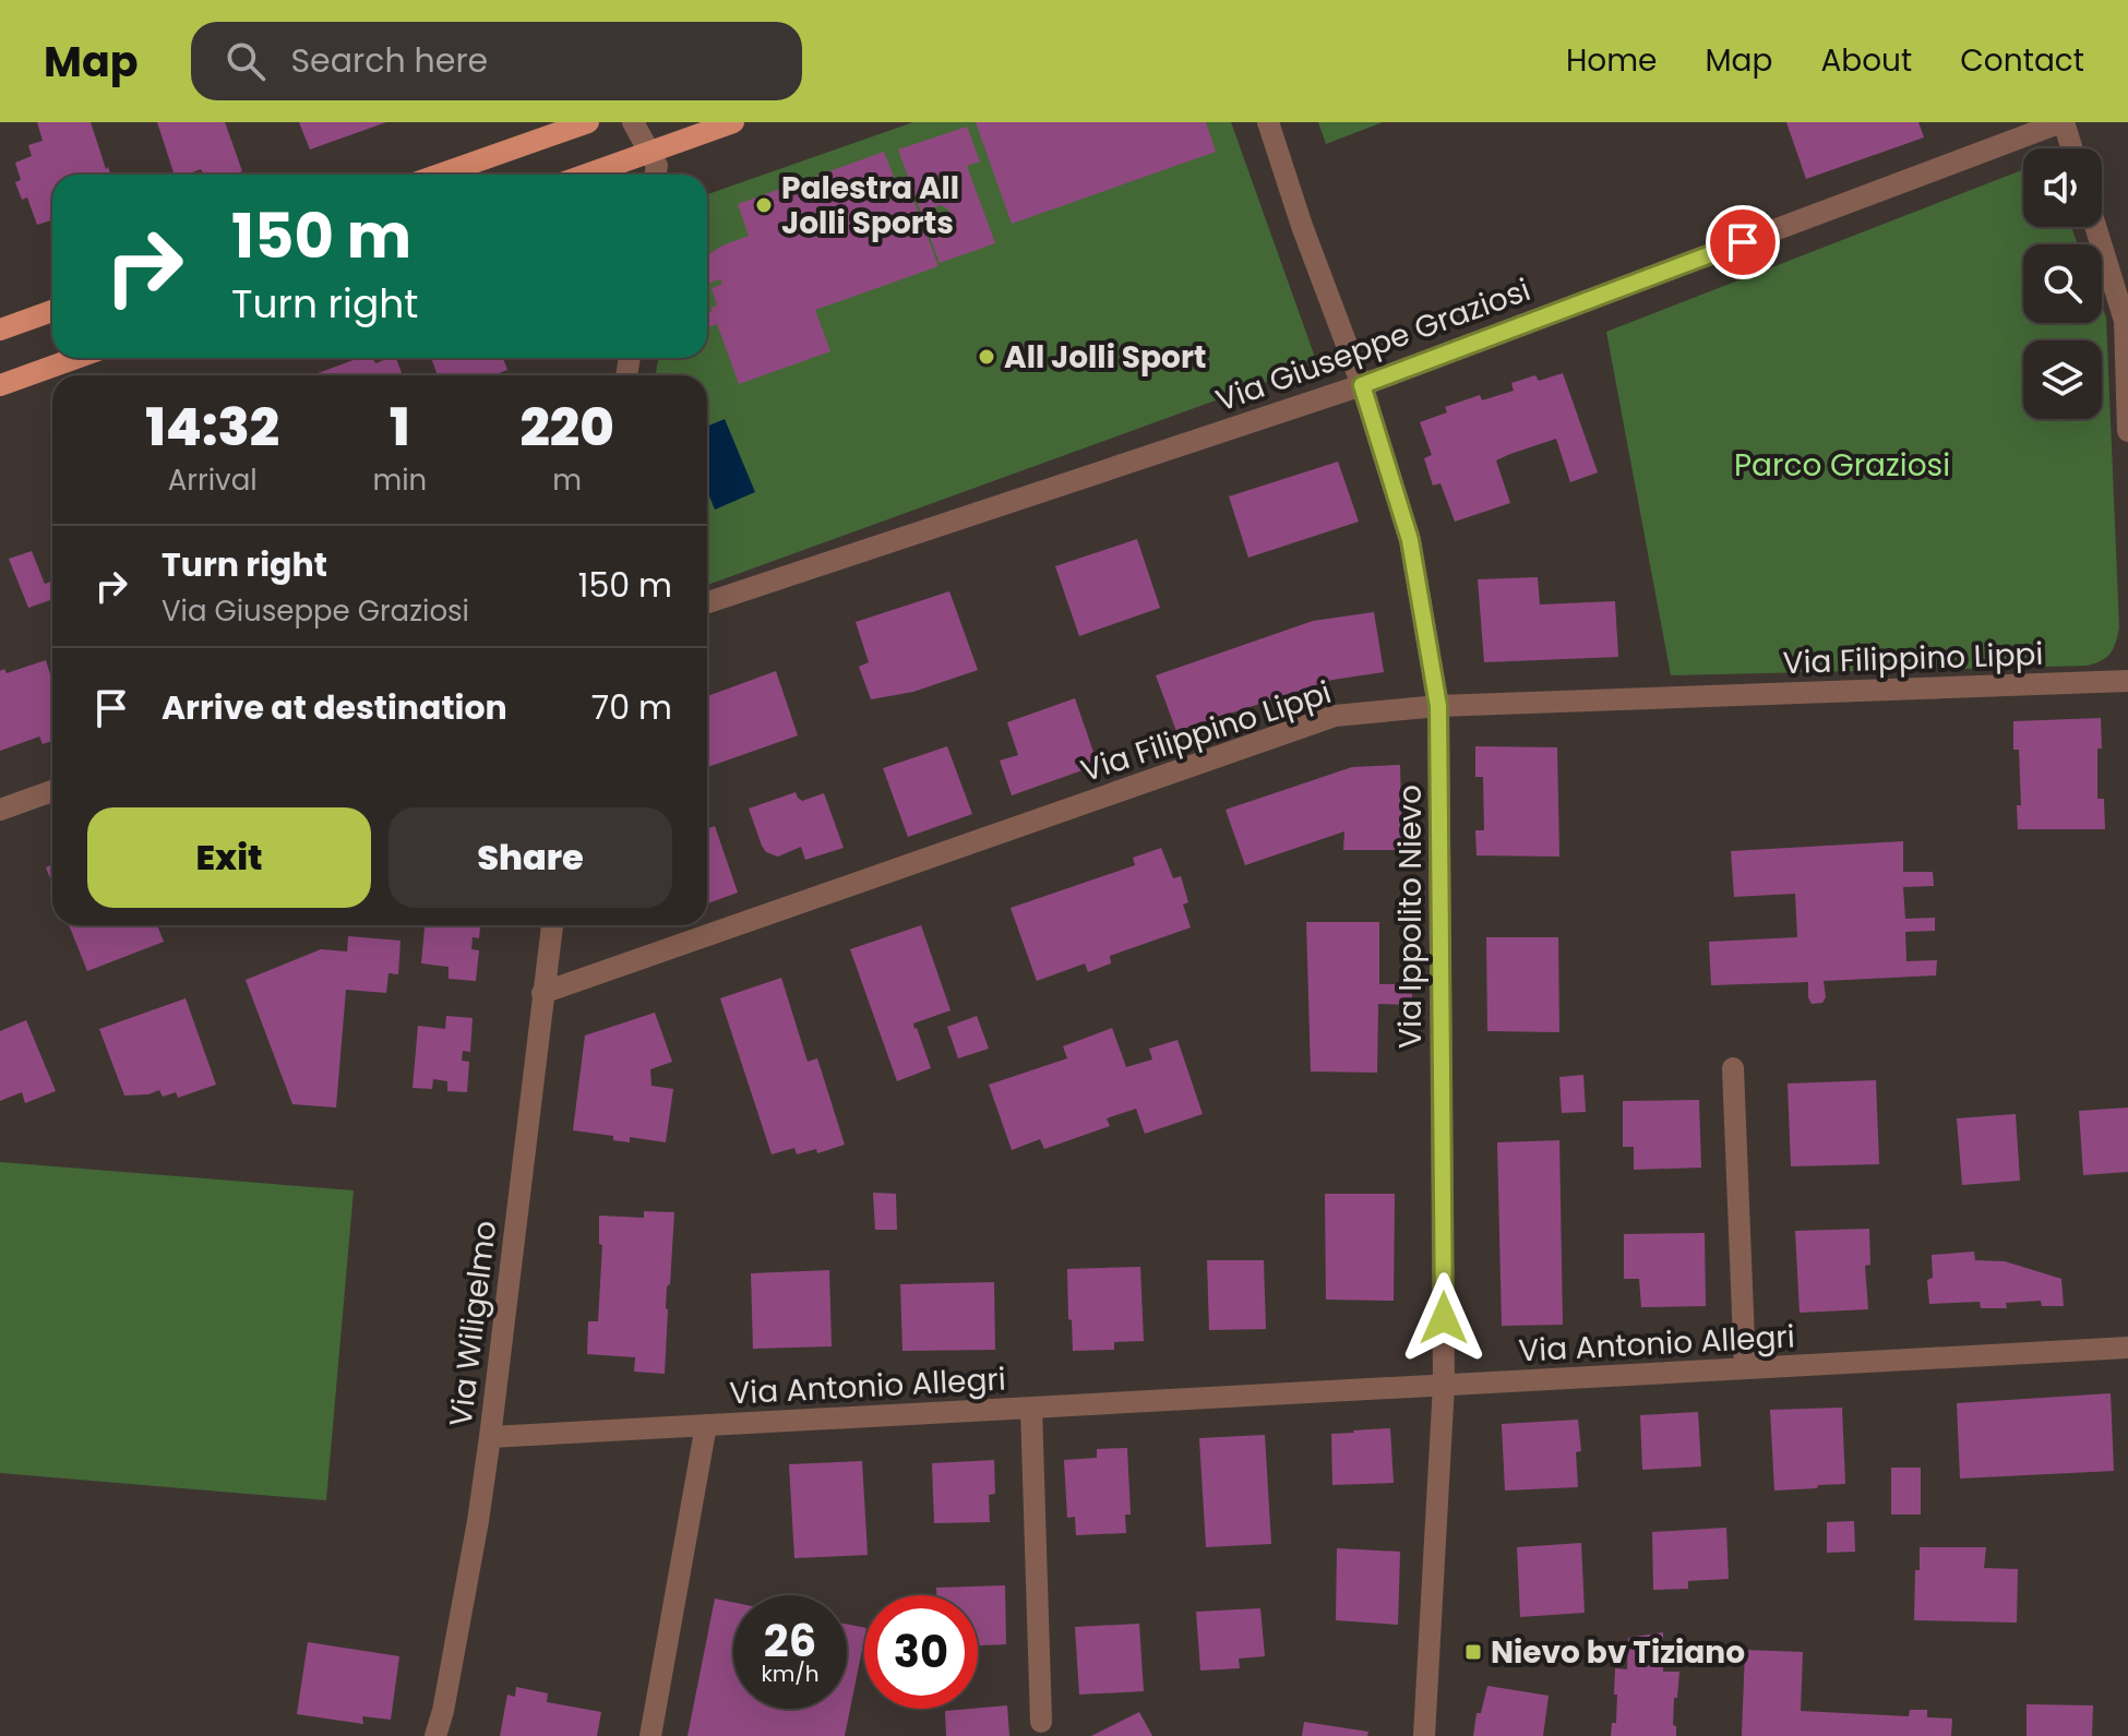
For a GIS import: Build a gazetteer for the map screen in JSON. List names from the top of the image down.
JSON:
{
  "streets": {
    "street": [
      "Via Giuseppe Graziosi",
      "Via Filippino Lippi",
      "Via Ippolito Nievo",
      "Via Wiligelmo",
      "Via Antonio Allegri"
    ]
  },
  "crossings": [
    ["Via Giuseppe Graziosi", "Via Ippolito Nievo"],
    ["Via Filippino Lippi", "Via Ippolito Nievo"],
    ["Via Filippino Lippi", "Via Wiligelmo"],
    ["Via Ippolito Nievo", "Via Antonio Allegri"],
    ["Via Wiligelmo", "Via Antonio Allegri"]
  ],
  "parks": ["Parco Graziosi"],
  "places": {
    "other": ["Palestra All Jolli Sports", "All Jolli Sport"],
    "transit": ["Nievo bv Tiziano"]
  },
  "page": {
    "header": "Map",
    "search": "Search here",
    "nav": [
      "Home",
      "Map",
      "About",
      "Contact"
    ],
    "turn": ["150 m", "Turn right"],
    "eta": [
      "14:32",
      "Arrival",
      "1",
      "min",
      "220",
      "m"
    ],
    "list": [
      {
        "name": "Turn right",
        "note": "Via Giuseppe Graziosi",
        "value": "150 m"
      },
      {
        "name": "Arrive at destination",
        "value": "70 m"
      }
    ],
    "buttons": ["Exit", "Share"],
    "speed": "26 km/h",
    "limit": "30"
  }
}
